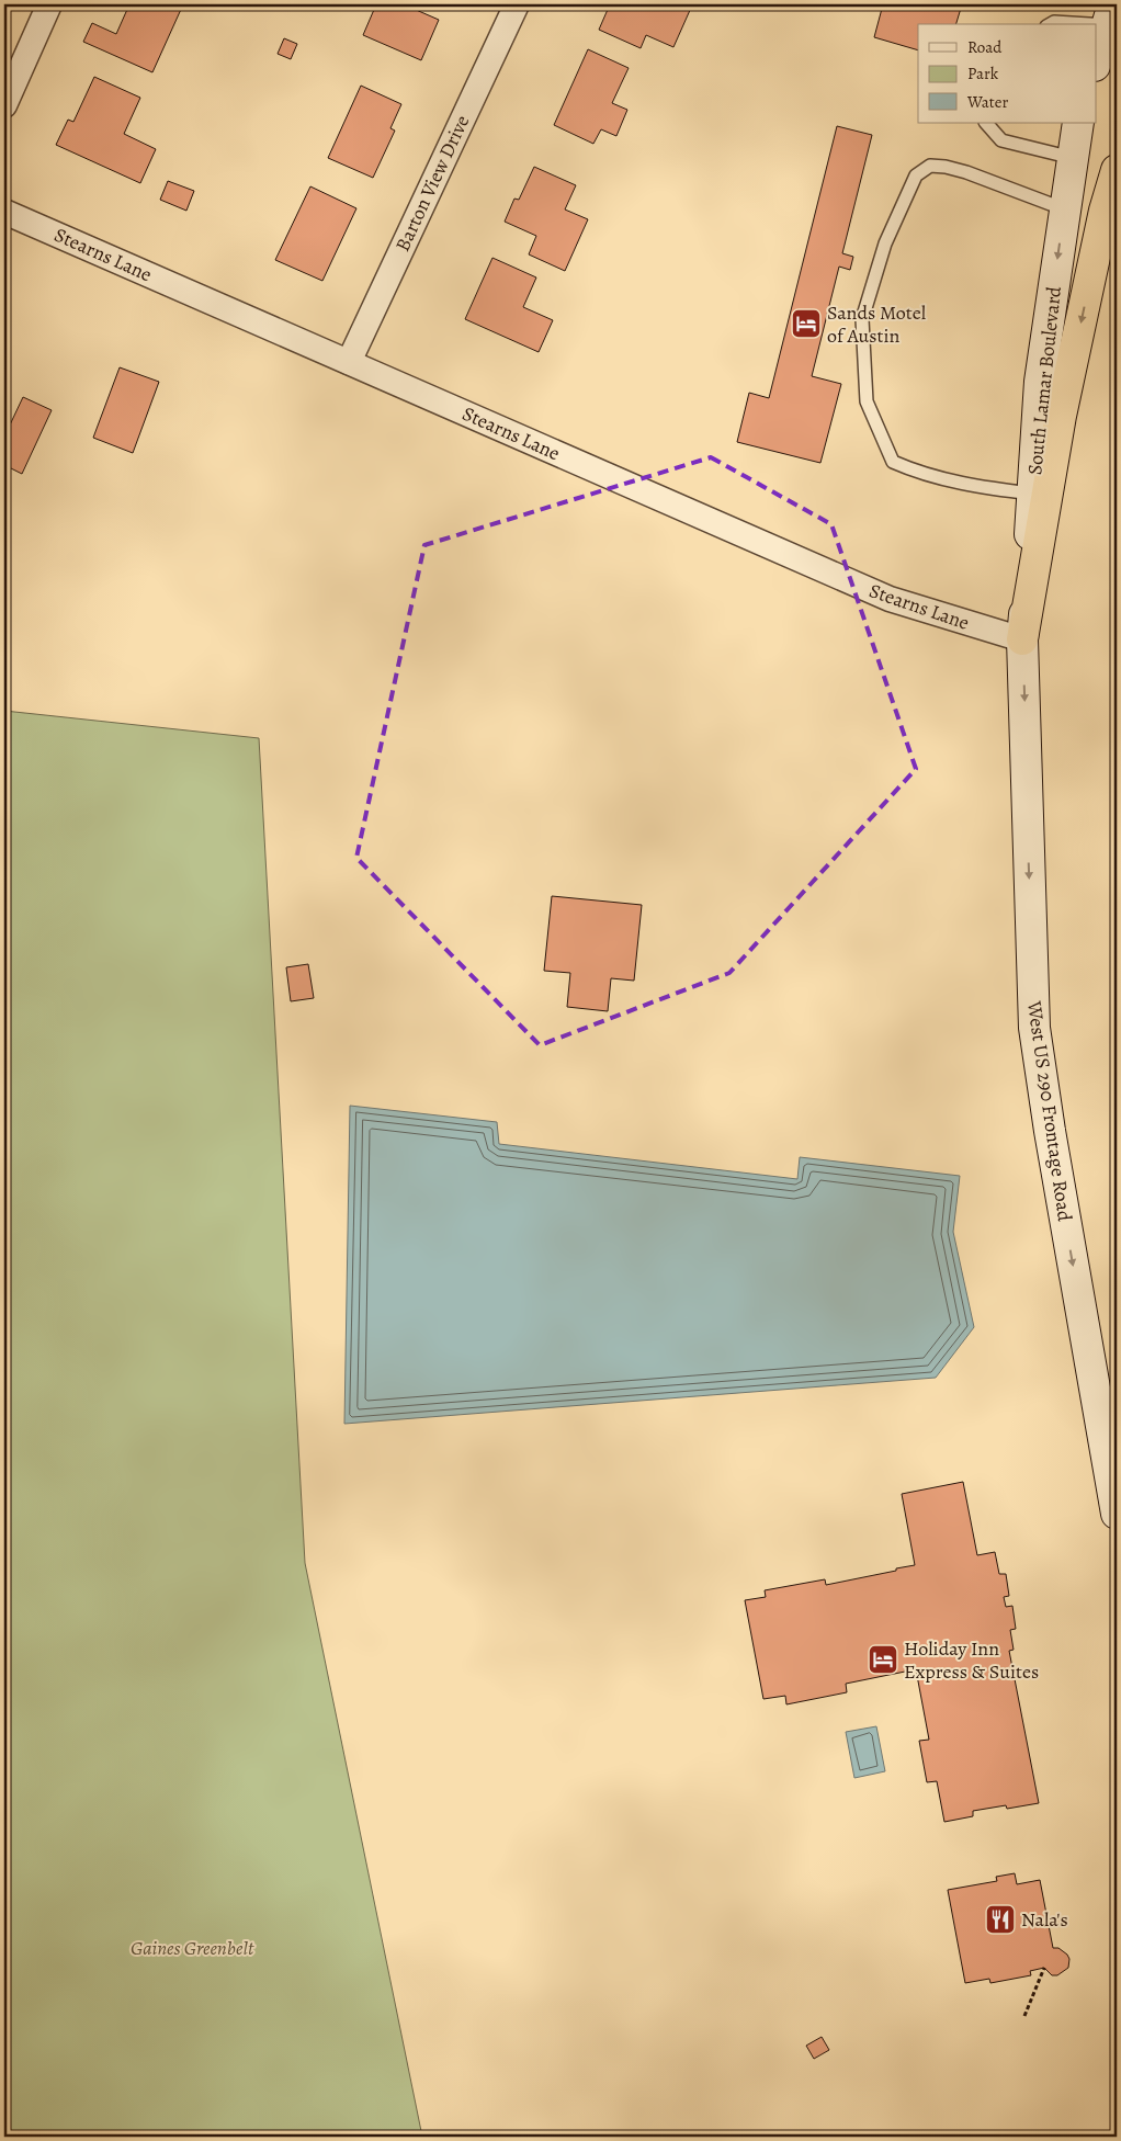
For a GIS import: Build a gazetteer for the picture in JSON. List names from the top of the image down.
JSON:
{
  "streets": {
    "main road": ["South Lamar Boulevard", "West US 290 Frontage Road"],
    "street": ["Barton View Drive", "Stearns Lane"]
  },
  "crossings": [
    ["Barton View Drive", "Stearns Lane"],
    ["Stearns Lane", "South Lamar Boulevard"],
    ["Stearns Lane", "West US 290 Frontage Road"],
    ["South Lamar Boulevard", "West US 290 Frontage Road"]
  ],
  "one_way": ["South Lamar Boulevard", "West US 290 Frontage Road"],
  "parks": ["Gaines Greenbelt"],
  "places": {
    "hotel": ["Sands Motel of Austin", "Holiday Inn Express & Suites"],
    "restaurant": ["Nala's"]
  },
  "legend": ["Road", "Park", "Water"]
}
